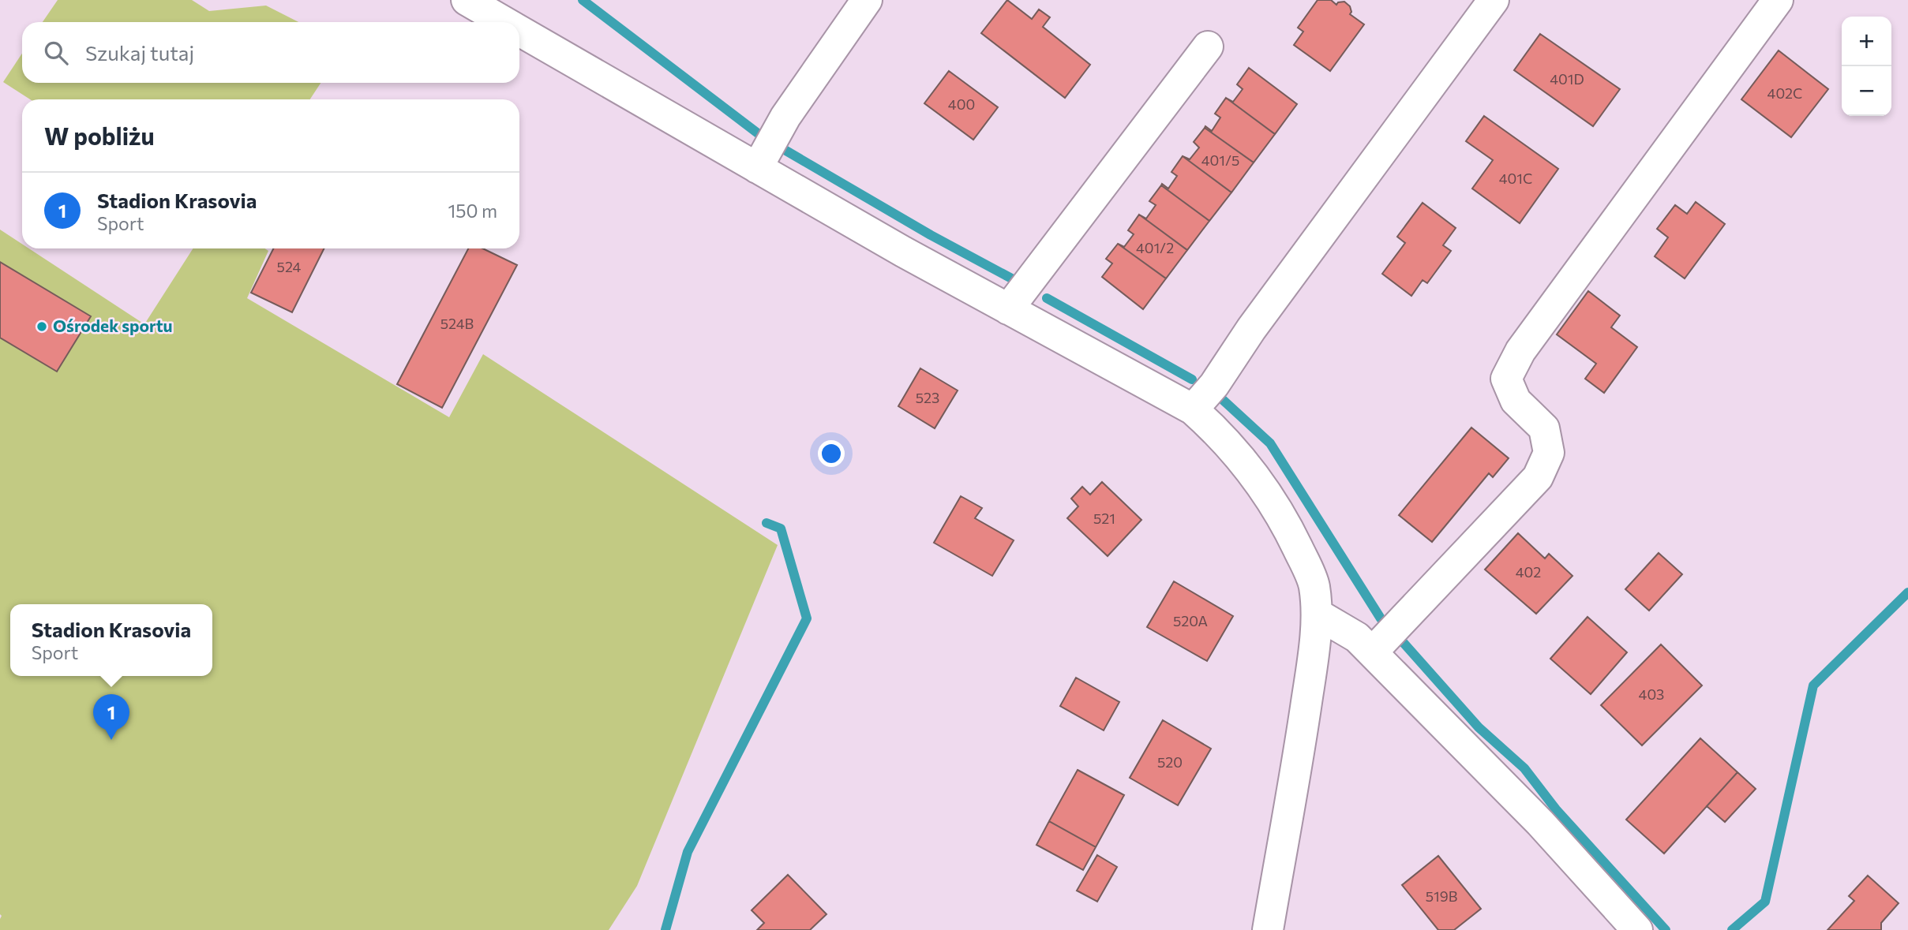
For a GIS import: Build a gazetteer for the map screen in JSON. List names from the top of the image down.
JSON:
{
  "places": ["Ośrodek sportu"],
  "house_numbers": [
    "401D",
    "402C",
    "400",
    "401/5",
    "401C",
    "401/2",
    "524",
    "524B",
    "523",
    "521",
    "402",
    "520A",
    "403",
    "520",
    "519B"
  ],
  "page": {
    "map_buttons": ["+", "−"],
    "search": "Szukaj tutaj",
    "heading": "W pobliżu",
    "list": [
      {
        "mark": "1",
        "name": "Stadion Krasovia",
        "note": "Sport",
        "value": "150 m"
      }
    ],
    "popup": ["Stadion Krasovia", "Sport"],
    "pins": "1"
  }
}
